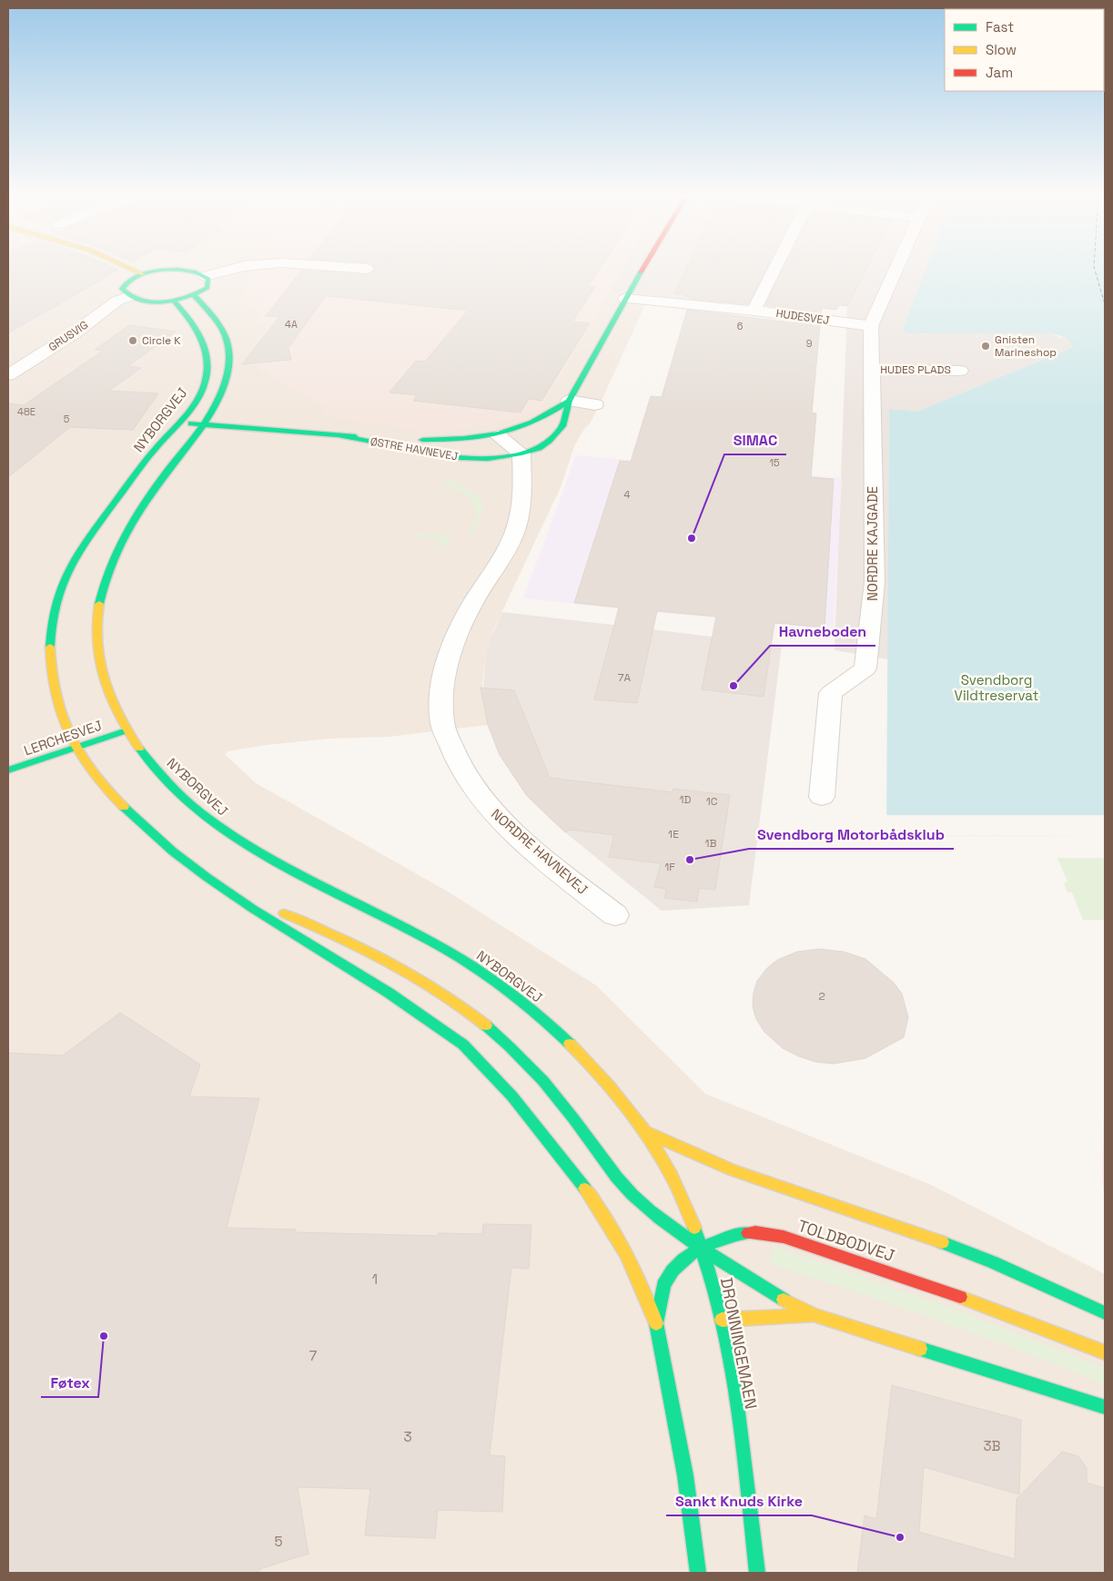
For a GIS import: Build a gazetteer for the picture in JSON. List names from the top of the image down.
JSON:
{
  "streets": {
    "street": [
      "HUDESVEJ",
      "GRUSVIG",
      "HUDES PLADS",
      "NYBORGVEJ",
      "ØSTRE HAVNEVEJ",
      "NORDRE KAJGADE",
      "LERCHESVEJ",
      "NORDRE HAVNEVEJ",
      "TOLDBODVEJ",
      "DRONNINGEMAEN"
    ]
  },
  "crossings": [
    ["HUDESVEJ", "ØSTRE HAVNEVEJ"],
    ["HUDESVEJ", "NORDRE KAJGADE"],
    ["HUDES PLADS", "NORDRE KAJGADE"],
    ["NYBORGVEJ", "ØSTRE HAVNEVEJ"],
    ["NYBORGVEJ", "LERCHESVEJ"],
    ["NYBORGVEJ", "TOLDBODVEJ"],
    ["NYBORGVEJ", "DRONNINGEMAEN"],
    ["ØSTRE HAVNEVEJ", "NORDRE HAVNEVEJ"],
    ["TOLDBODVEJ", "DRONNINGEMAEN"]
  ],
  "parks": ["Svendborg Vildtreservat"],
  "places": [
    "Circle K",
    "Gnisten Marineshop",
    "SIMAC",
    "Havneboden",
    "Svendborg Motorbådsklub",
    "Føtex",
    "Sankt Knuds Kirke"
  ],
  "house_numbers": [
    "4A",
    "6",
    "9",
    "48E",
    "5",
    "15",
    "4",
    "7A",
    "1D",
    "1C",
    "1E",
    "1B",
    "1F",
    "2",
    "1",
    "7",
    "3",
    "3B",
    "5"
  ],
  "legend": ["Fast", "Slow", "Jam"]
}
